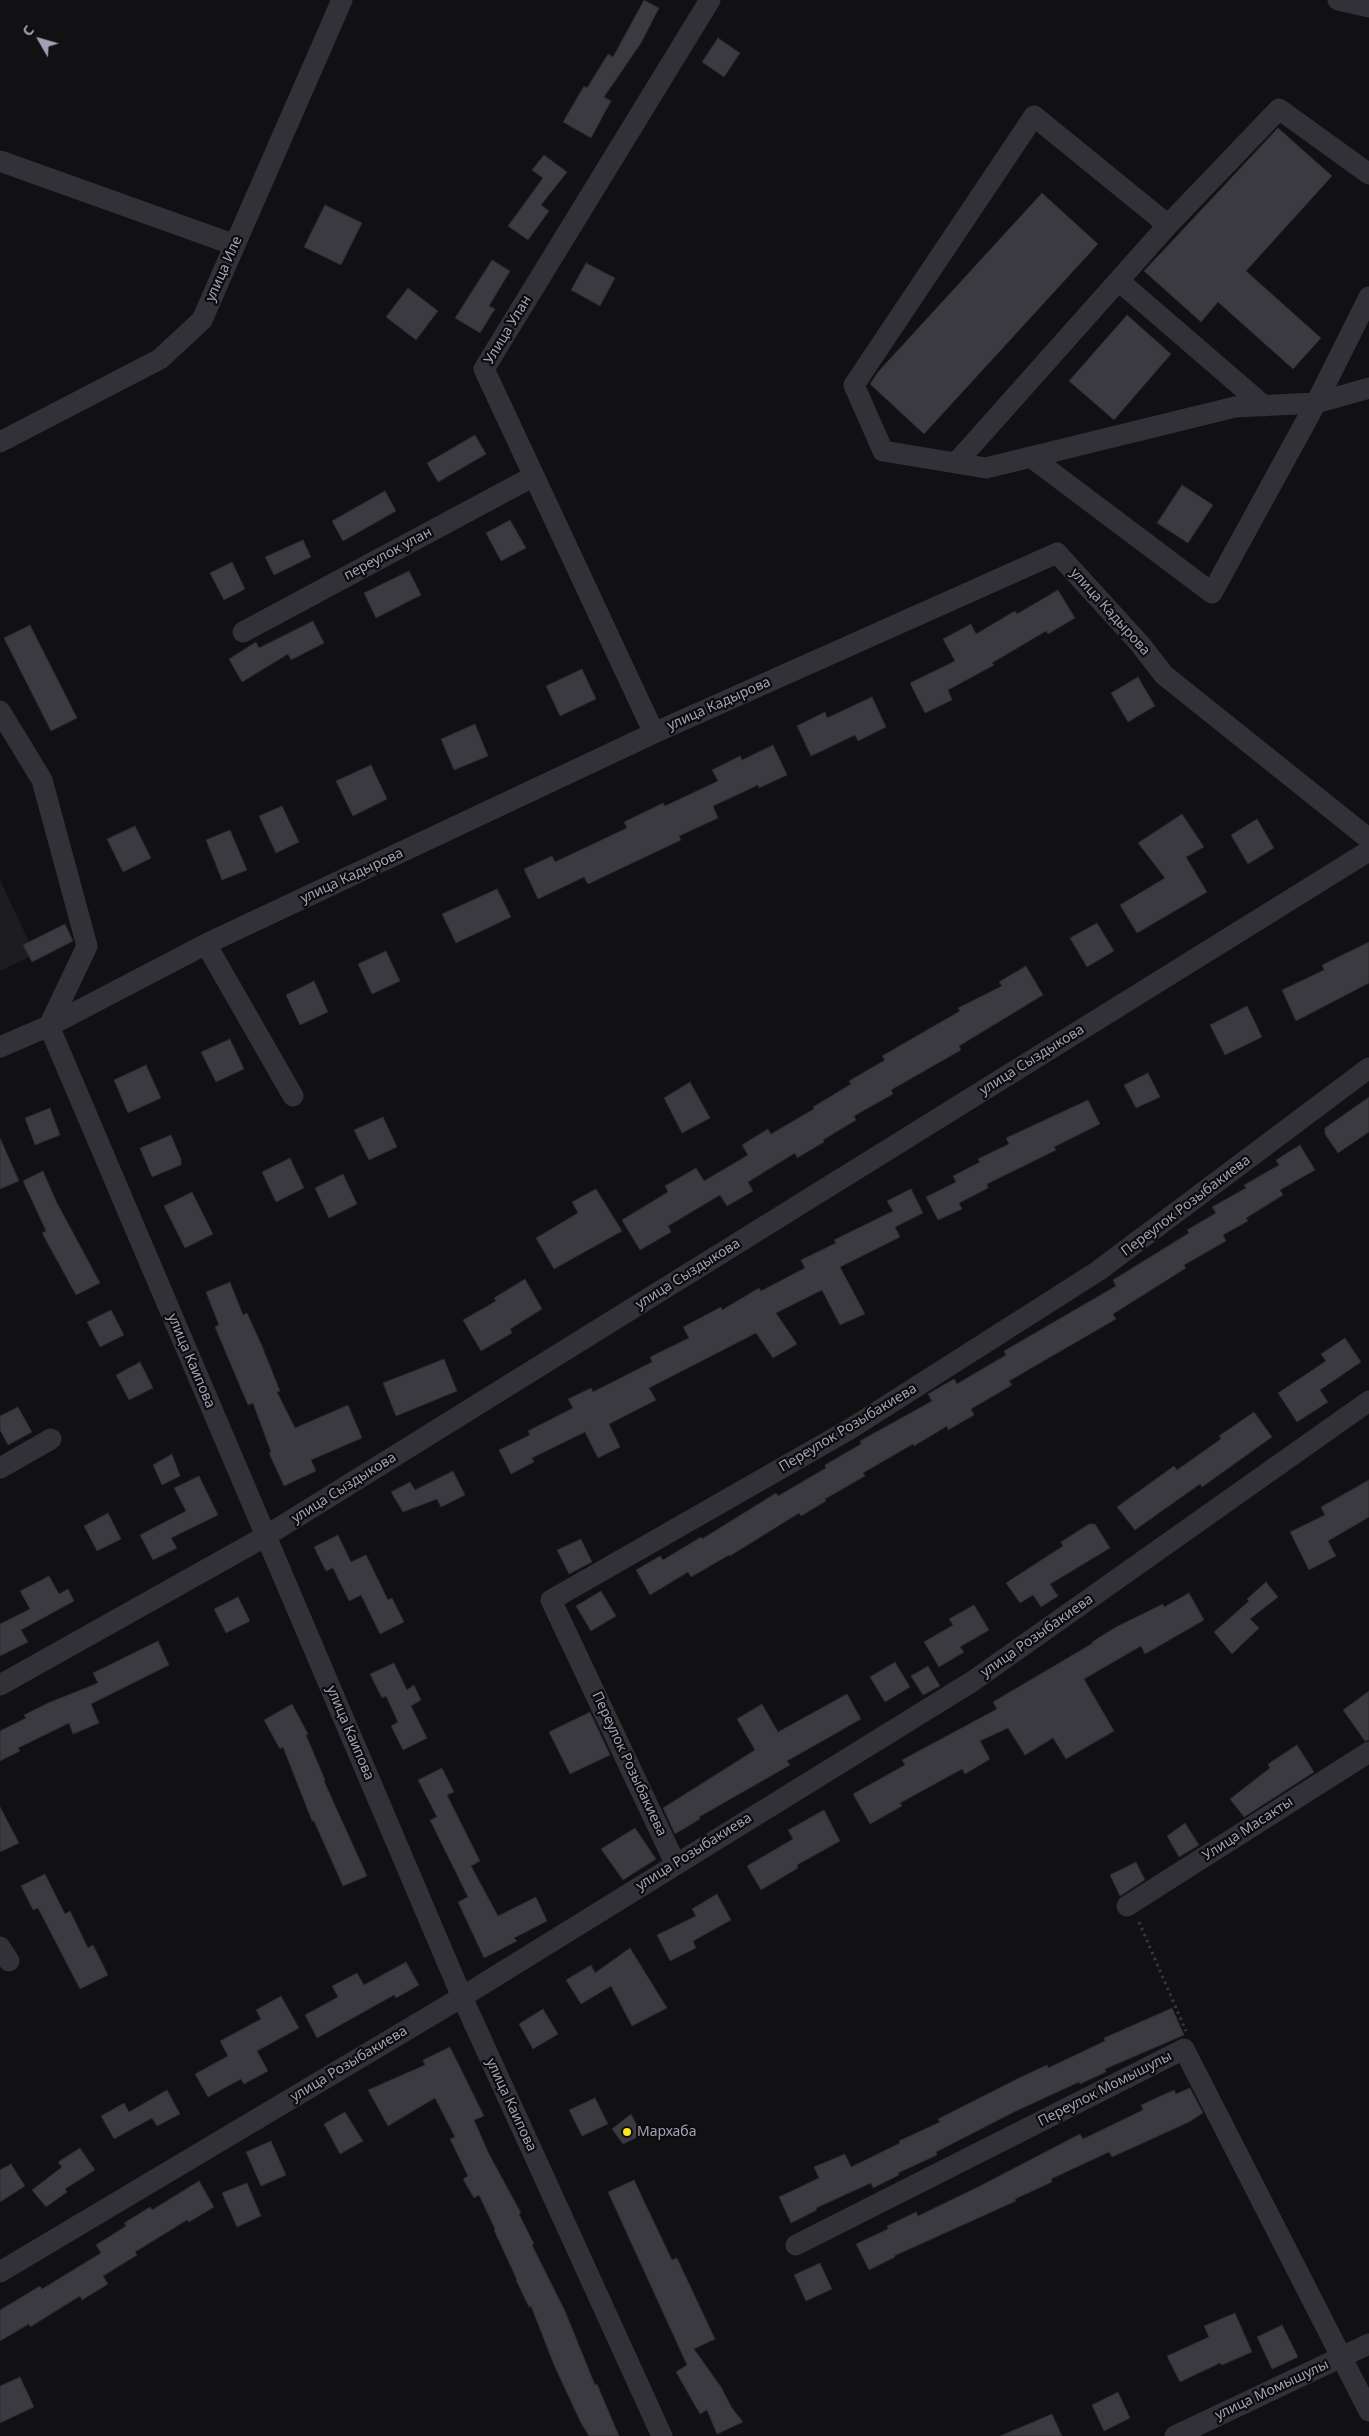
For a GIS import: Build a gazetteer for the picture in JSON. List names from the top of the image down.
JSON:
{
  "streets": {
    "street": [
      "улица Иле",
      "Улица Улан",
      "переулок улан",
      "улица Кадырова",
      "улица Сыздыкова",
      "Переулок Розыбакиева",
      "улица Каипова",
      "улица Розыбакиева",
      "Улица Масакты",
      "Переулок Момышулы",
      "улица Момышулы"
    ]
  },
  "crossings": [
    ["Улица Улан", "переулок улан"],
    ["Улица Улан", "улица Кадырова"],
    ["улица Кадырова", "улица Каипова"],
    ["улица Сыздыкова", "улица Каипова"],
    ["Переулок Розыбакиева", "улица Розыбакиева"],
    ["улица Каипова", "улица Розыбакиева"],
    ["Переулок Момышулы", "улица Момышулы"]
  ],
  "places": ["Мархаба"],
  "north": "top left"
}
